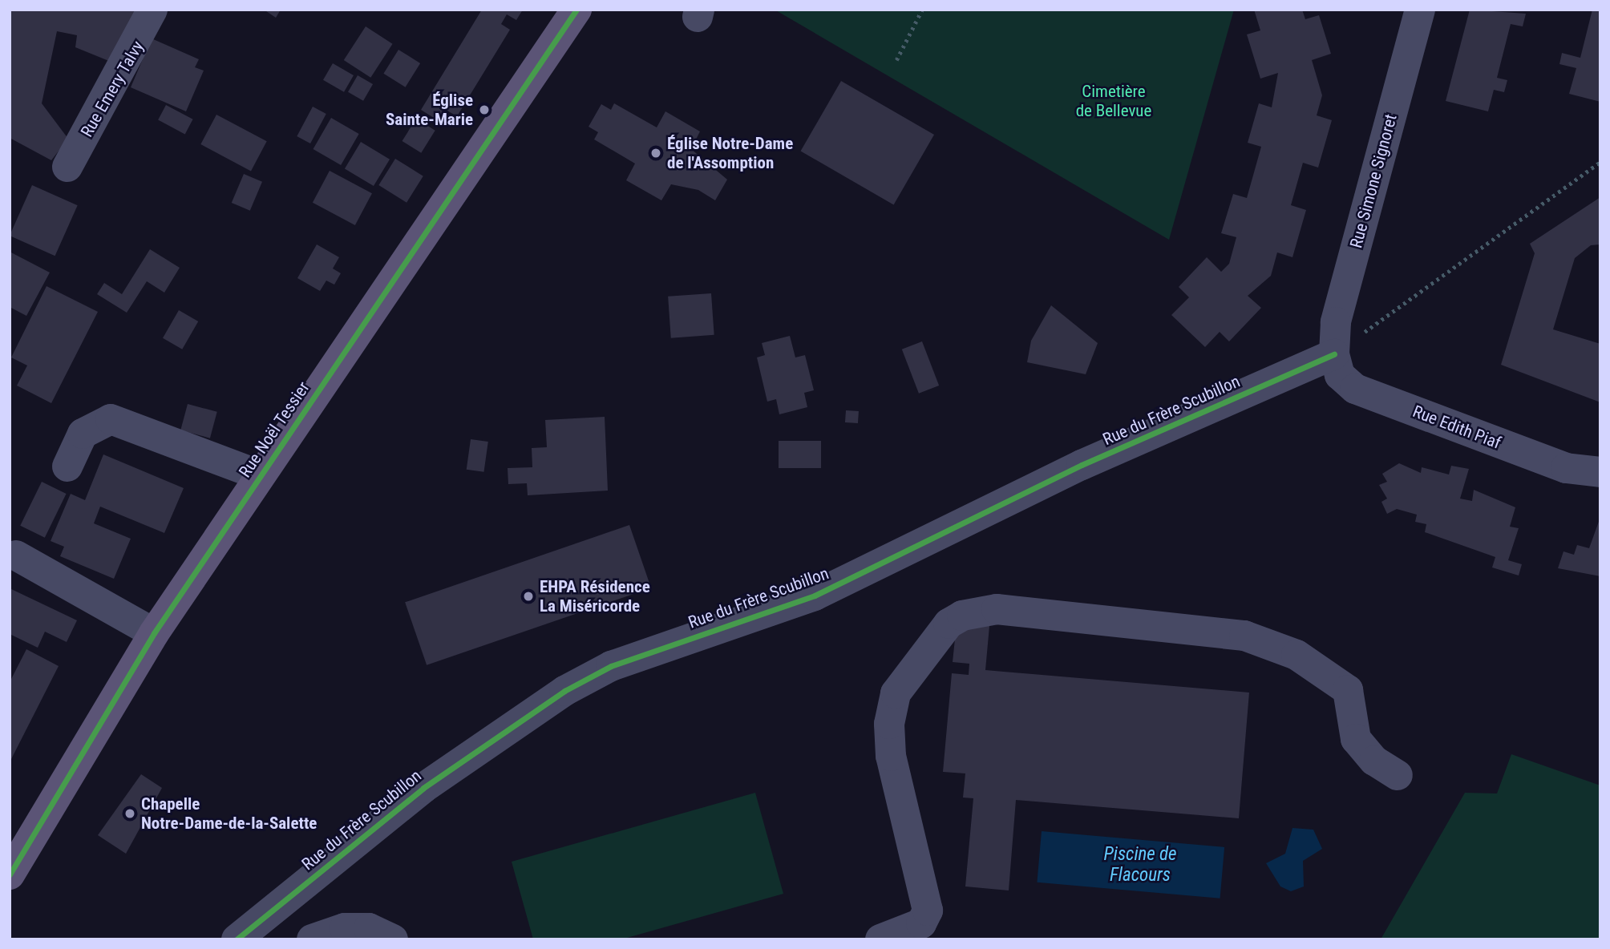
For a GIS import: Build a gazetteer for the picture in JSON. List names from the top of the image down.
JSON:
{
  "streets": {
    "main road": ["Rue Noël Tessier"],
    "street": [
      "Rue Emery Talvy",
      "Rue Simone Signoret",
      "Rue du Frère Scubillon",
      "Rue Edith Piaf"
    ]
  },
  "crossings": [
    ["Rue Simone Signoret", "Rue du Frère Scubillon"],
    ["Rue Simone Signoret", "Rue Edith Piaf"],
    ["Rue du Frère Scubillon", "Rue Edith Piaf"]
  ],
  "water": ["Piscine de Flacours"],
  "parks": ["Cimetière de Bellevue"],
  "places": [
    "Église Sainte-Marie",
    "Église Notre-Dame de l'Assomption",
    "EHPA Résidence La Miséricorde",
    "Chapelle Notre-Dame-de-la-Salette"
  ]
}
